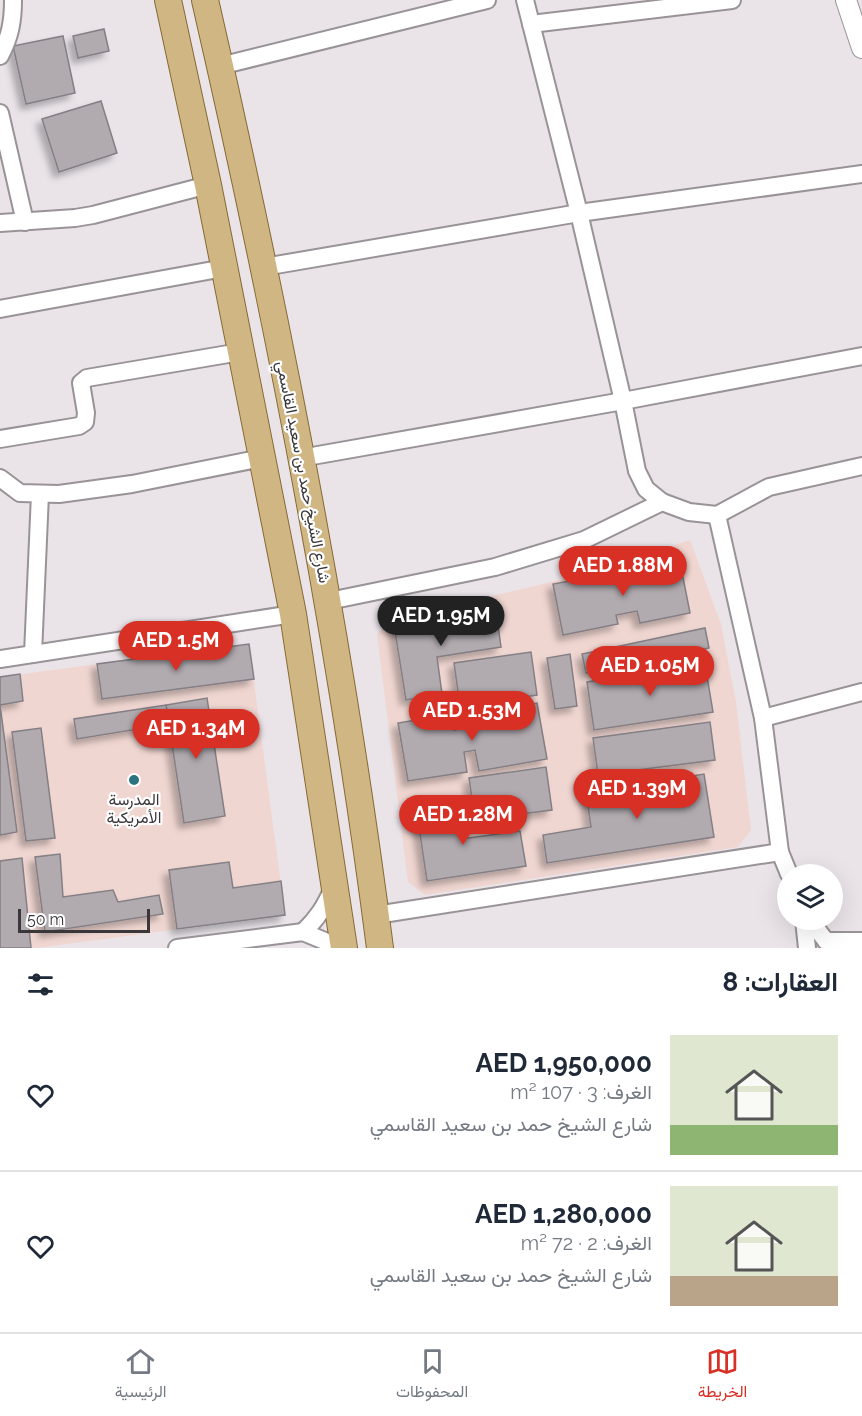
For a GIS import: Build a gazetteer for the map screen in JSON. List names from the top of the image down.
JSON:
{
  "streets": {
    "main road": ["شارع الشيخ حمد بن سعيد القاسمي"]
  },
  "places": ["المدرسة الأمريكية"],
  "scale_bar": "50 m",
  "page": {
    "price": [
      "AED 1.88M",
      "AED 1.95M",
      "AED 1.5M",
      "AED 1.05M",
      "AED 1.53M",
      "AED 1.34M",
      "AED 1.39M",
      "AED 1.28M"
    ],
    "scale": "50 m",
    "heading": "العقارات: 8",
    "list": [
      {
        "name": "AED 1,950,000",
        "note": "الغرف: 3 · 107 m² · شارع الشيخ حمد بن سعيد القاسمي"
      },
      {
        "name": "AED 1,280,000",
        "note": "الغرف: 2 · 72 m² · شارع الشيخ حمد بن سعيد القاسمي"
      }
    ],
    "tabs": ["الخريطة", "المحفوظات", "الرئيسية"]
  }
}
